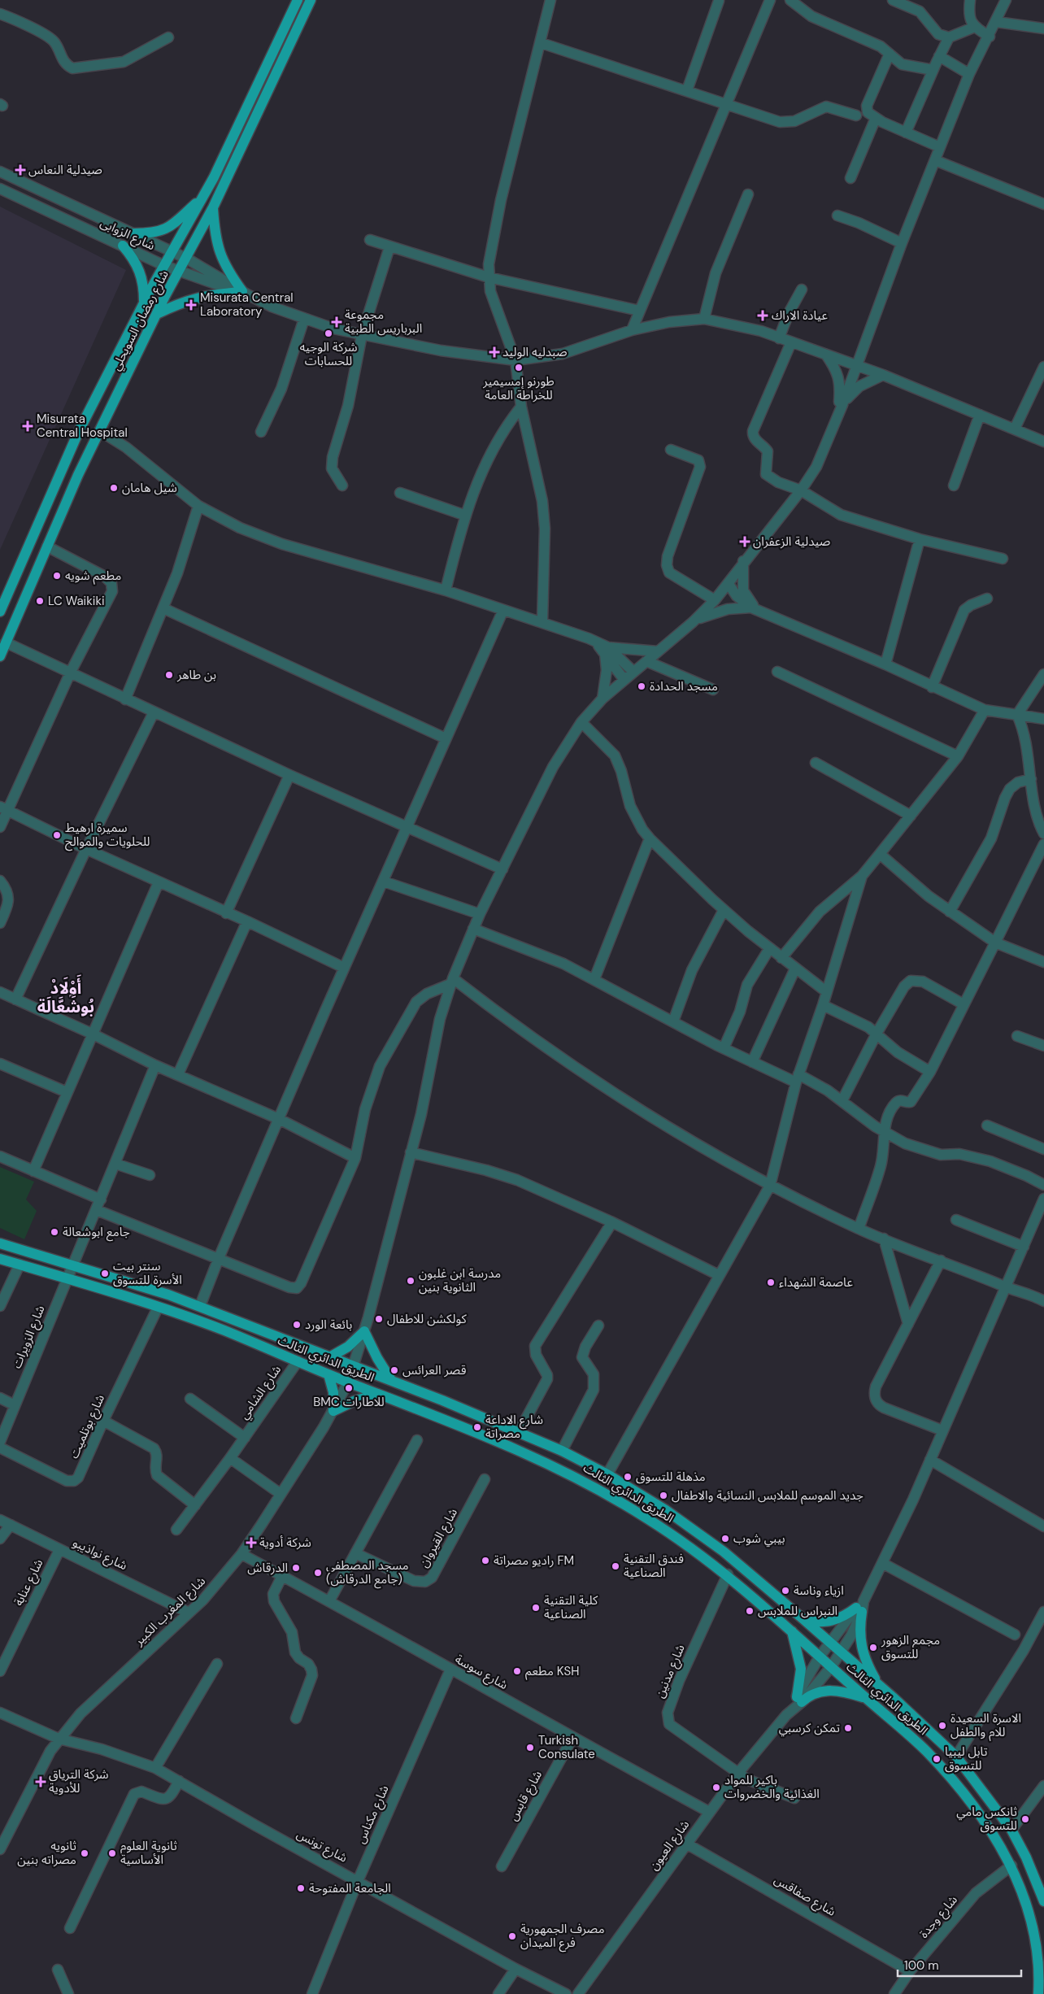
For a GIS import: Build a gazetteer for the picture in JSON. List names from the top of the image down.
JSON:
{
  "streets": {
    "main road": ["شارع رمضان السويحلي", "الطريق الدائري الثالث"],
    "street": [
      "شارع الزوابى",
      "شارع الزويرات",
      "شارع الشامي",
      "شارع بوتلميت",
      "شارع القيروان",
      "شارع نواذيبو",
      "شارع عنابة",
      "شارع المغرب الكبير",
      "شارع مدنين",
      "شارع سوسة",
      "شارع قابس",
      "شارع مكناس",
      "شارع العيون",
      "شارع تونس",
      "شارع صفاقس",
      "شارع وجدة"
    ]
  },
  "crossings": [
    ["شارع الزوابى", "شارع رمضان السويحلي"],
    ["شارع الزويرات", "الطريق الدائري الثالث"],
    ["الطريق الدائري الثالث", "شارع الشامي"],
    ["الطريق الدائري الثالث", "شارع بوتلميت"],
    ["الطريق الدائري الثالث", "شارع المغرب الكبير"],
    ["الطريق الدائري الثالث", "شارع مدنين"],
    ["الطريق الدائري الثالث", "شارع وجدة"],
    ["شارع نواذيبو", "شارع عنابة"],
    ["شارع نواذيبو", "شارع المغرب الكبير"],
    ["شارع المغرب الكبير", "شارع سوسة"],
    ["شارع المغرب الكبير", "شارع تونس"],
    ["شارع مدنين", "شارع العيون"],
    ["شارع سوسة", "شارع قابس"],
    ["شارع سوسة", "شارع مكناس"],
    ["شارع سوسة", "شارع العيون"],
    ["شارع مكناس", "شارع تونس"],
    ["شارع العيون", "شارع صفاقس"],
    ["شارع صفاقس", "شارع وجدة"]
  ],
  "districts": ["أَوْلَادْ بُوشَعَّالَة"],
  "places": {
    "health": [
      "صيدلية النعاس",
      "Misurata Central Laboratory",
      "عيادة الاراك",
      "مجموعة البرباريس الطبية",
      "صبدليه الوليد",
      "Misurata Central Hospital",
      "صيدلية الزعفران",
      "شركة أدوية",
      "شركة الترياق للأدوية"
    ],
    "other": [
      "شركة الوجيه للحسابات",
      "طورنو إمسيمير للخراطة العامة",
      "شيل هامان",
      "مطعم شويه",
      "LC Waikiki",
      "بن طاهر",
      "مسجد الحدادة",
      "سميرة ارهيط للحلويات والموالح",
      "جامع ابوشعالة",
      "سنتر بيت الأسرة للتسوق",
      "مدرسة ابن غلبون الثانوية بنين",
      "عاصمة الشهداء",
      "كولكشن للاطفال",
      "بائعة الورد",
      "قصر العرائس",
      "BMC للاطارات",
      "شارع الاداعة مصراتة",
      "مذهلة للتسوق",
      "جديد الموسم للملابس النسائية والاطفال",
      "بيبي شوب",
      "راديو مصراتة FM",
      "فندق التقنية الصناعية",
      "الدرقاش",
      "مسجد المصطفى (جامع الدرقاش)",
      "ازياء وناسة",
      "كلية التقنية الصناعية",
      "النبراس للملابس",
      "مجمع الزهور للتسوق",
      "مطعم KSH",
      "الاسرة السعيدة للام والطفل",
      "تمكن كرسبي",
      "Turkish Consulate",
      "تابل ليبيا للتسوق",
      "باكير للمواد الغذائية والخضروات",
      "ثانكس مامي للتسوق",
      "ثانويه مصراته بنين",
      "ثانوية العلوم الأساسية",
      "الجامعة المفتوحة",
      "مصرف الجمهورية فرع الميدان"
    ]
  },
  "scale_bar": "100 m"
}
